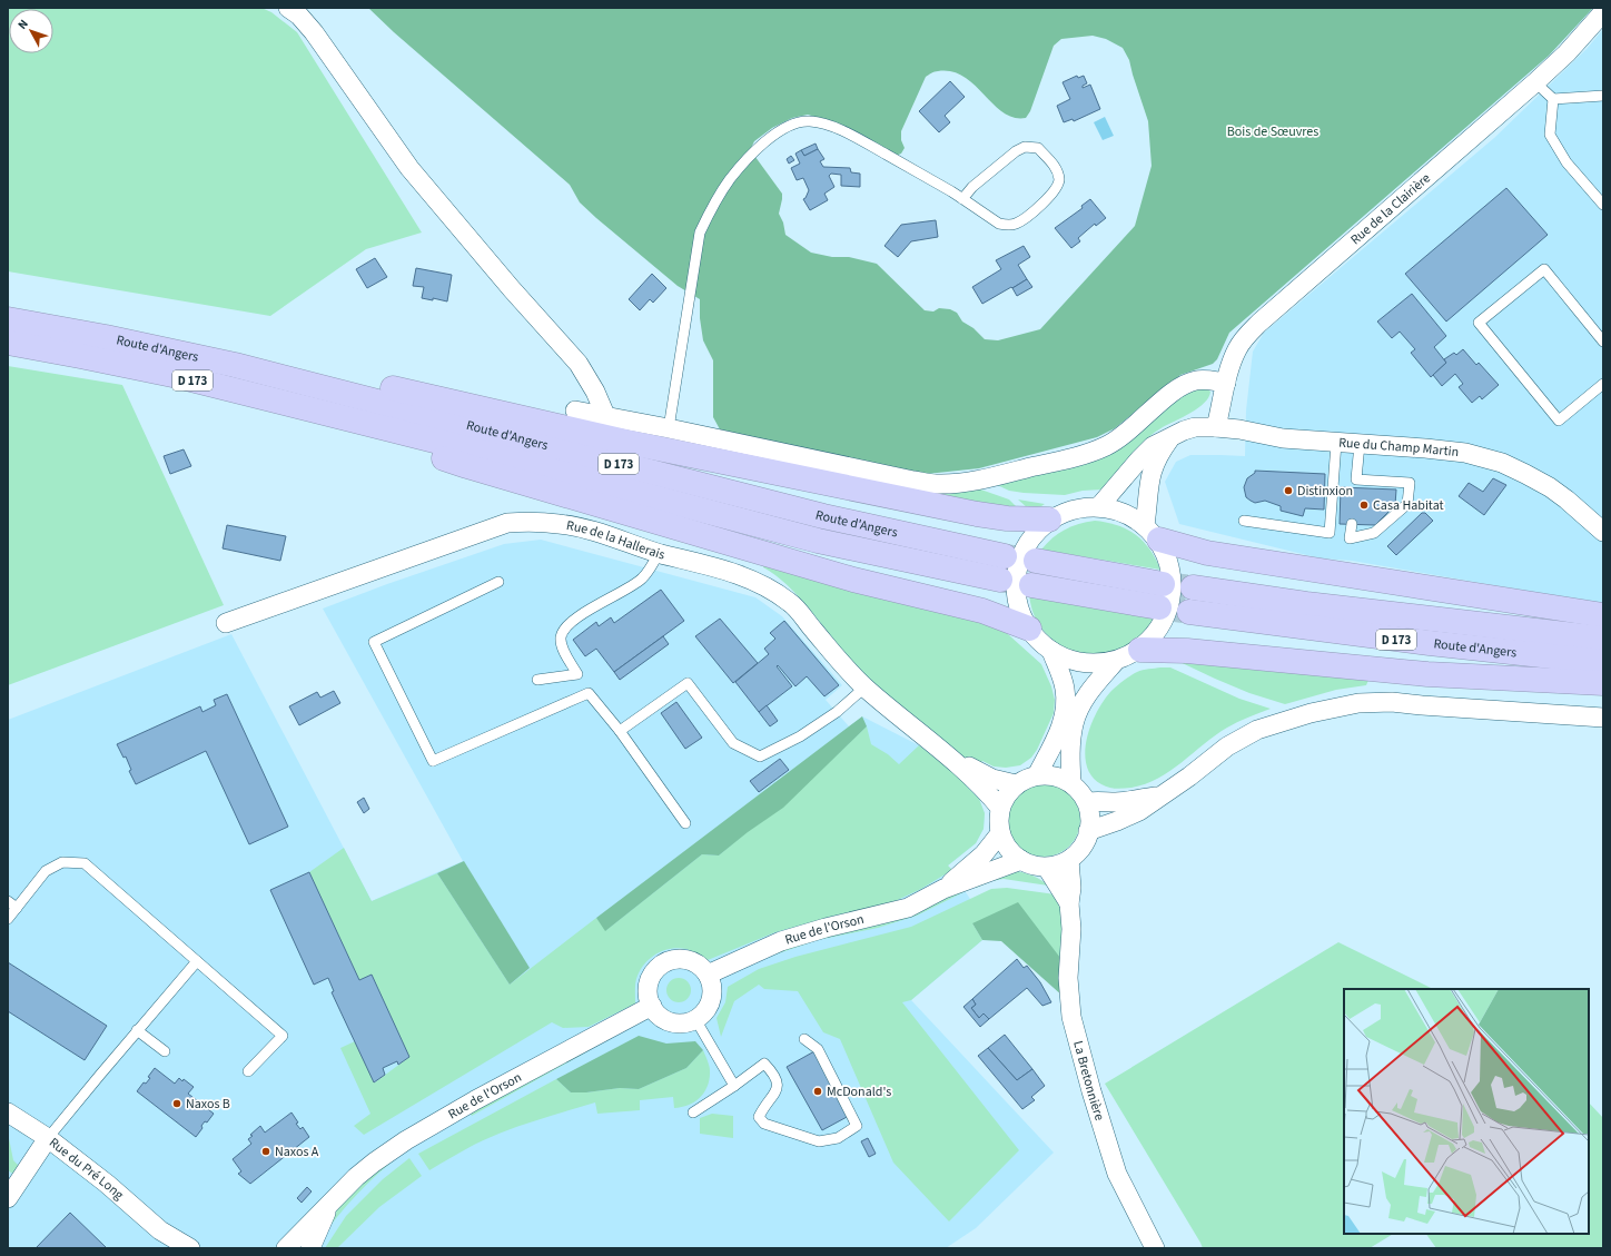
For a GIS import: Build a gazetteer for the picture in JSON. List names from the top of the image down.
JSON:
{
  "streets": {
    "highway": ["Route d'Angers", "D 173"],
    "street": [
      "Rue de la Clairière",
      "Rue du Champ Martin",
      "Rue de la Hallerais",
      "Rue de l'Orson",
      "La Bretonnière",
      "Rue du Pré Long"
    ]
  },
  "crossings": [
    ["Rue de la Clairière", "Rue du Champ Martin"],
    ["Rue de la Hallerais", "Rue de l'Orson"],
    ["Rue de la Hallerais", "La Bretonnière"],
    ["Rue de l'Orson", "La Bretonnière"]
  ],
  "parks": ["Bois de Sœuvres"],
  "places": [
    "Distinxion",
    "Casa Habitat",
    "McDonald's",
    "Naxos B",
    "Naxos A"
  ],
  "north": "top left"
}
